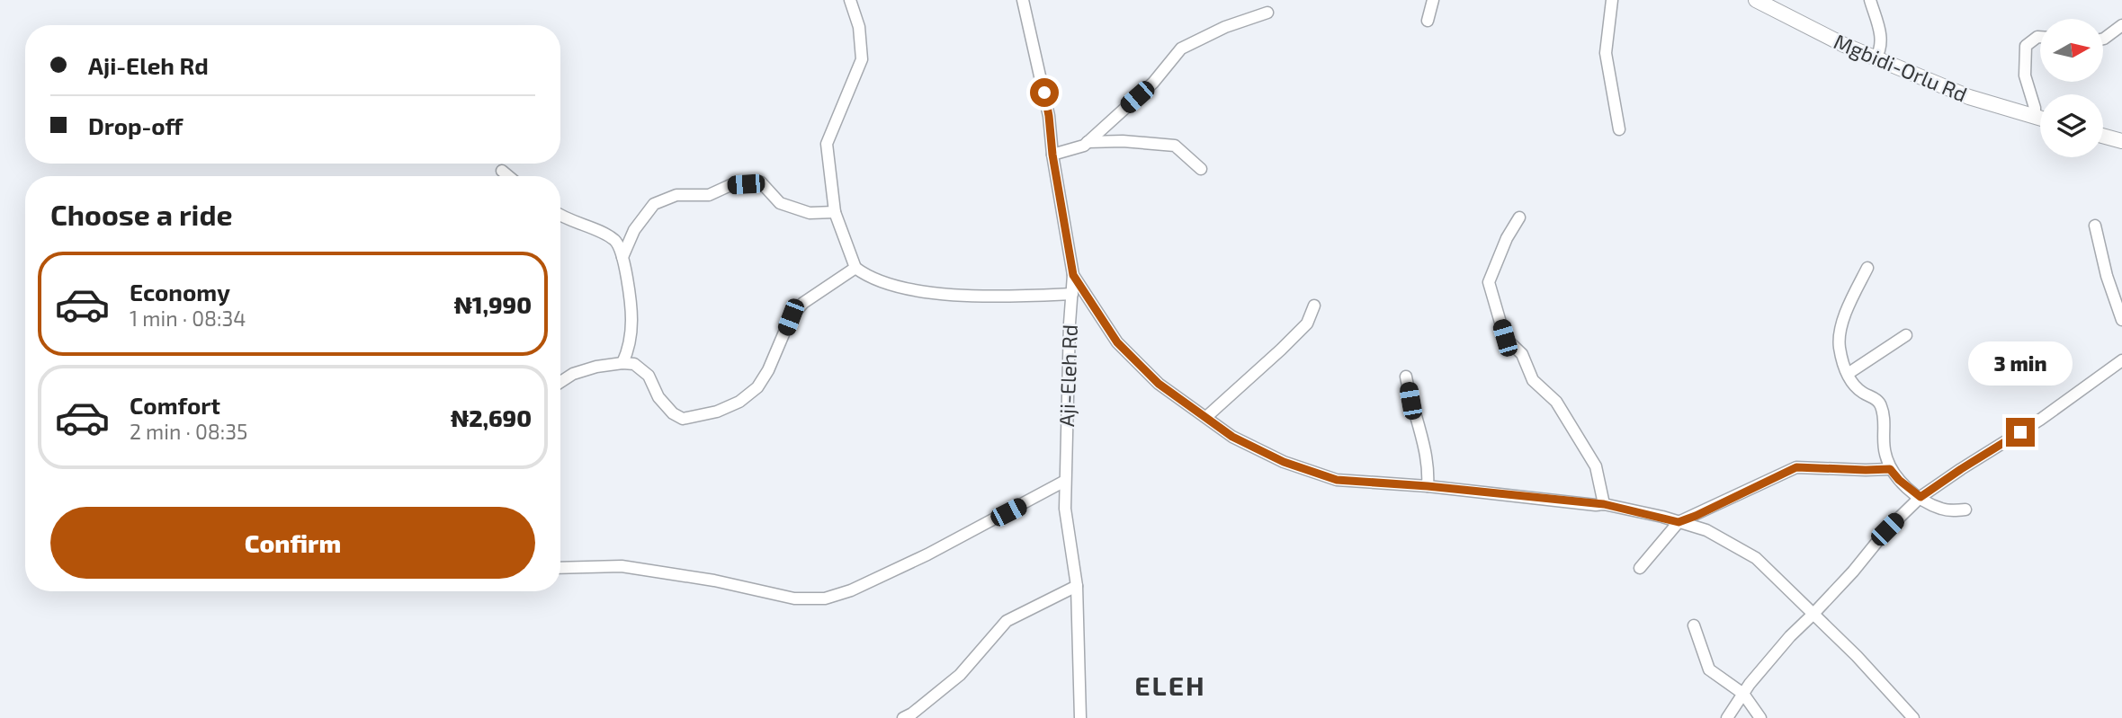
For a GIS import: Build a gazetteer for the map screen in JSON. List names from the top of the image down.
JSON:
{
  "streets": {
    "main road": ["Mgbidi-Orlu Rd"],
    "street": ["Aji-Eleh Rd"]
  },
  "districts": ["ELEH"],
  "north": "right",
  "page": {
    "banner": ["Aji-Eleh Rd", "Drop-off"],
    "heading": "Choose a ride",
    "list": [
      {
        "name": "Economy",
        "note": "1 min · 08:34",
        "value": "₦1,990"
      },
      {
        "name": "Comfort",
        "note": "2 min · 08:35",
        "value": "₦2,690"
      }
    ],
    "bubble": "3 min",
    "buttons": "Confirm"
  }
}
